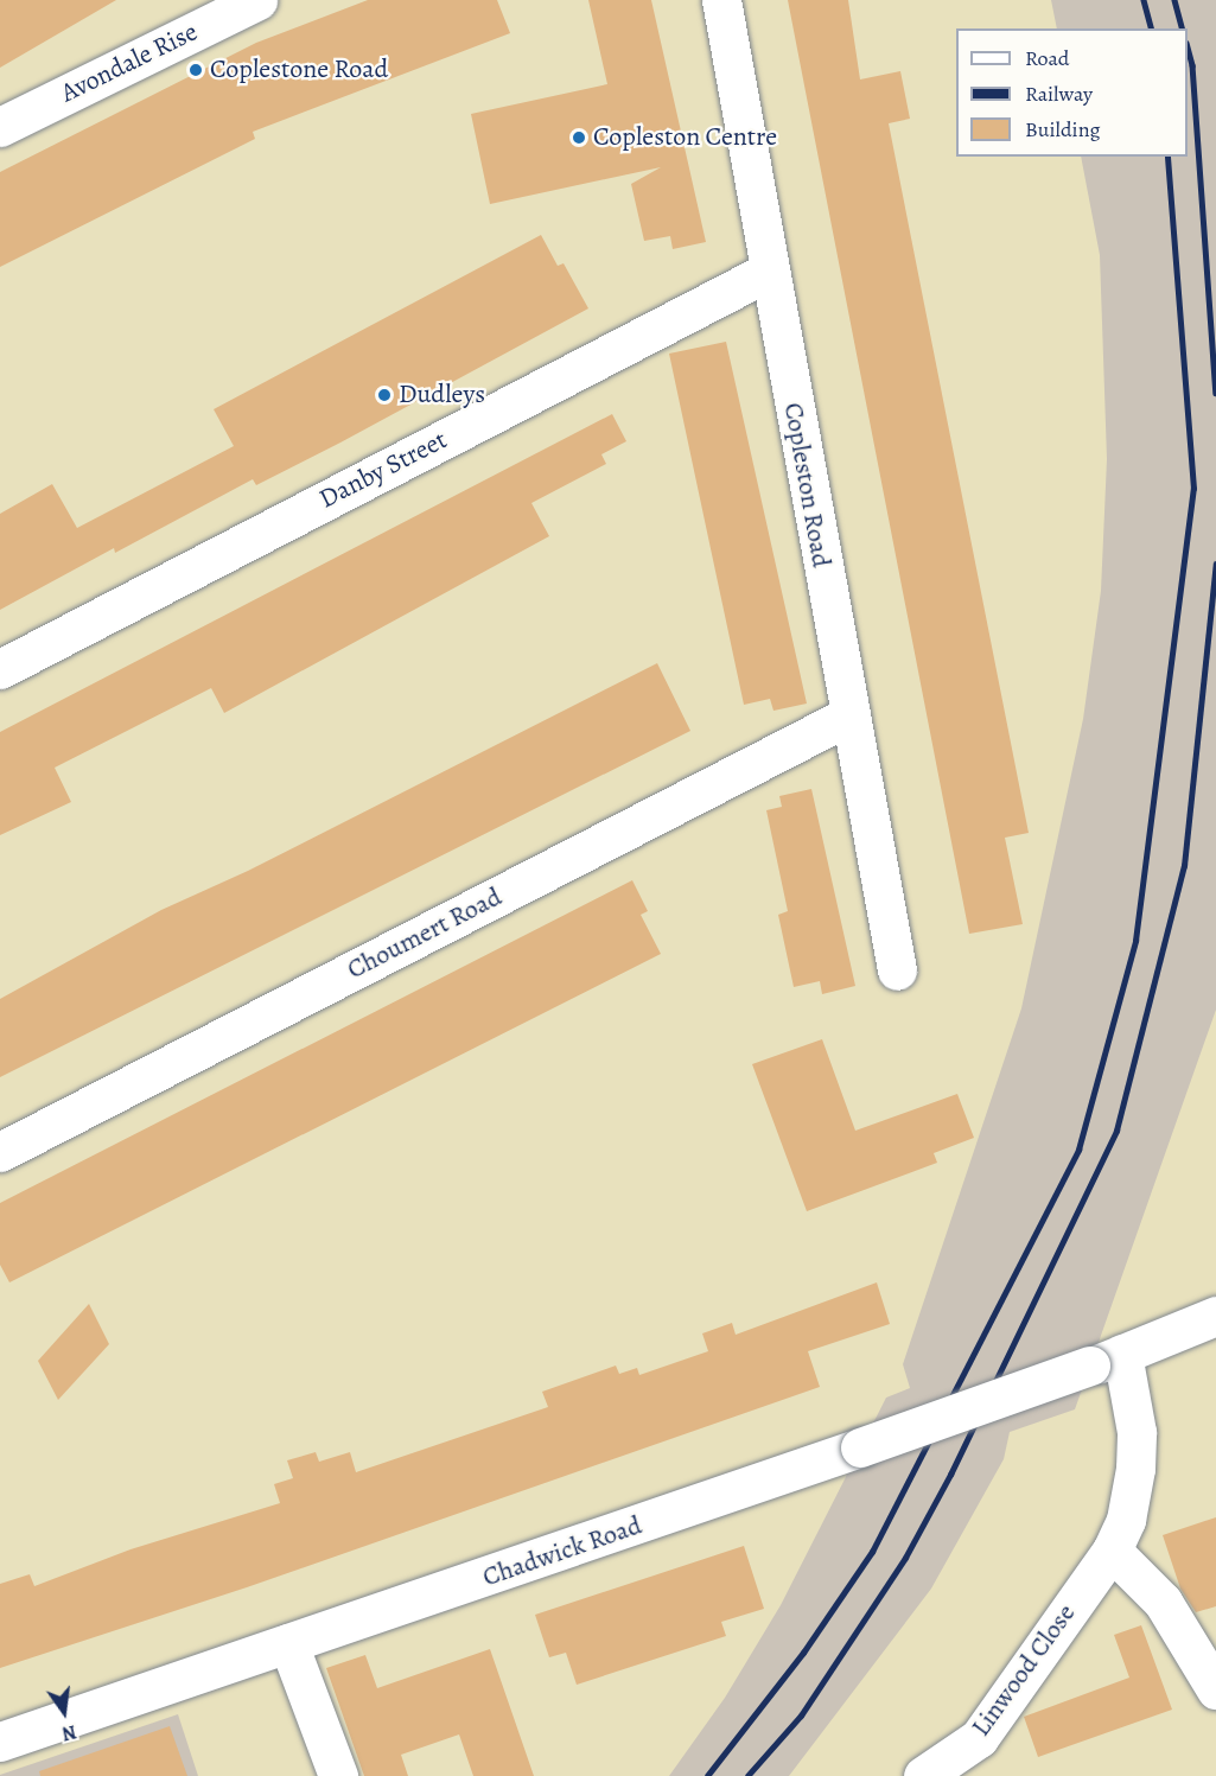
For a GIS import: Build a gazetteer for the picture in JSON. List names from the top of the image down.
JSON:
{
  "streets": {
    "street": [
      "Avondale Rise",
      "Danby Street",
      "Copleston Road",
      "Choumert Road",
      "Chadwick Road",
      "Linwood Close"
    ]
  },
  "crossings": [
    ["Danby Street", "Copleston Road"],
    ["Copleston Road", "Choumert Road"],
    ["Chadwick Road", "Linwood Close"]
  ],
  "places": ["Coplestone Road", "Copleston Centre", "Dudleys"],
  "legend": ["Road", "Railway", "Building"],
  "north": "bottom"
}
